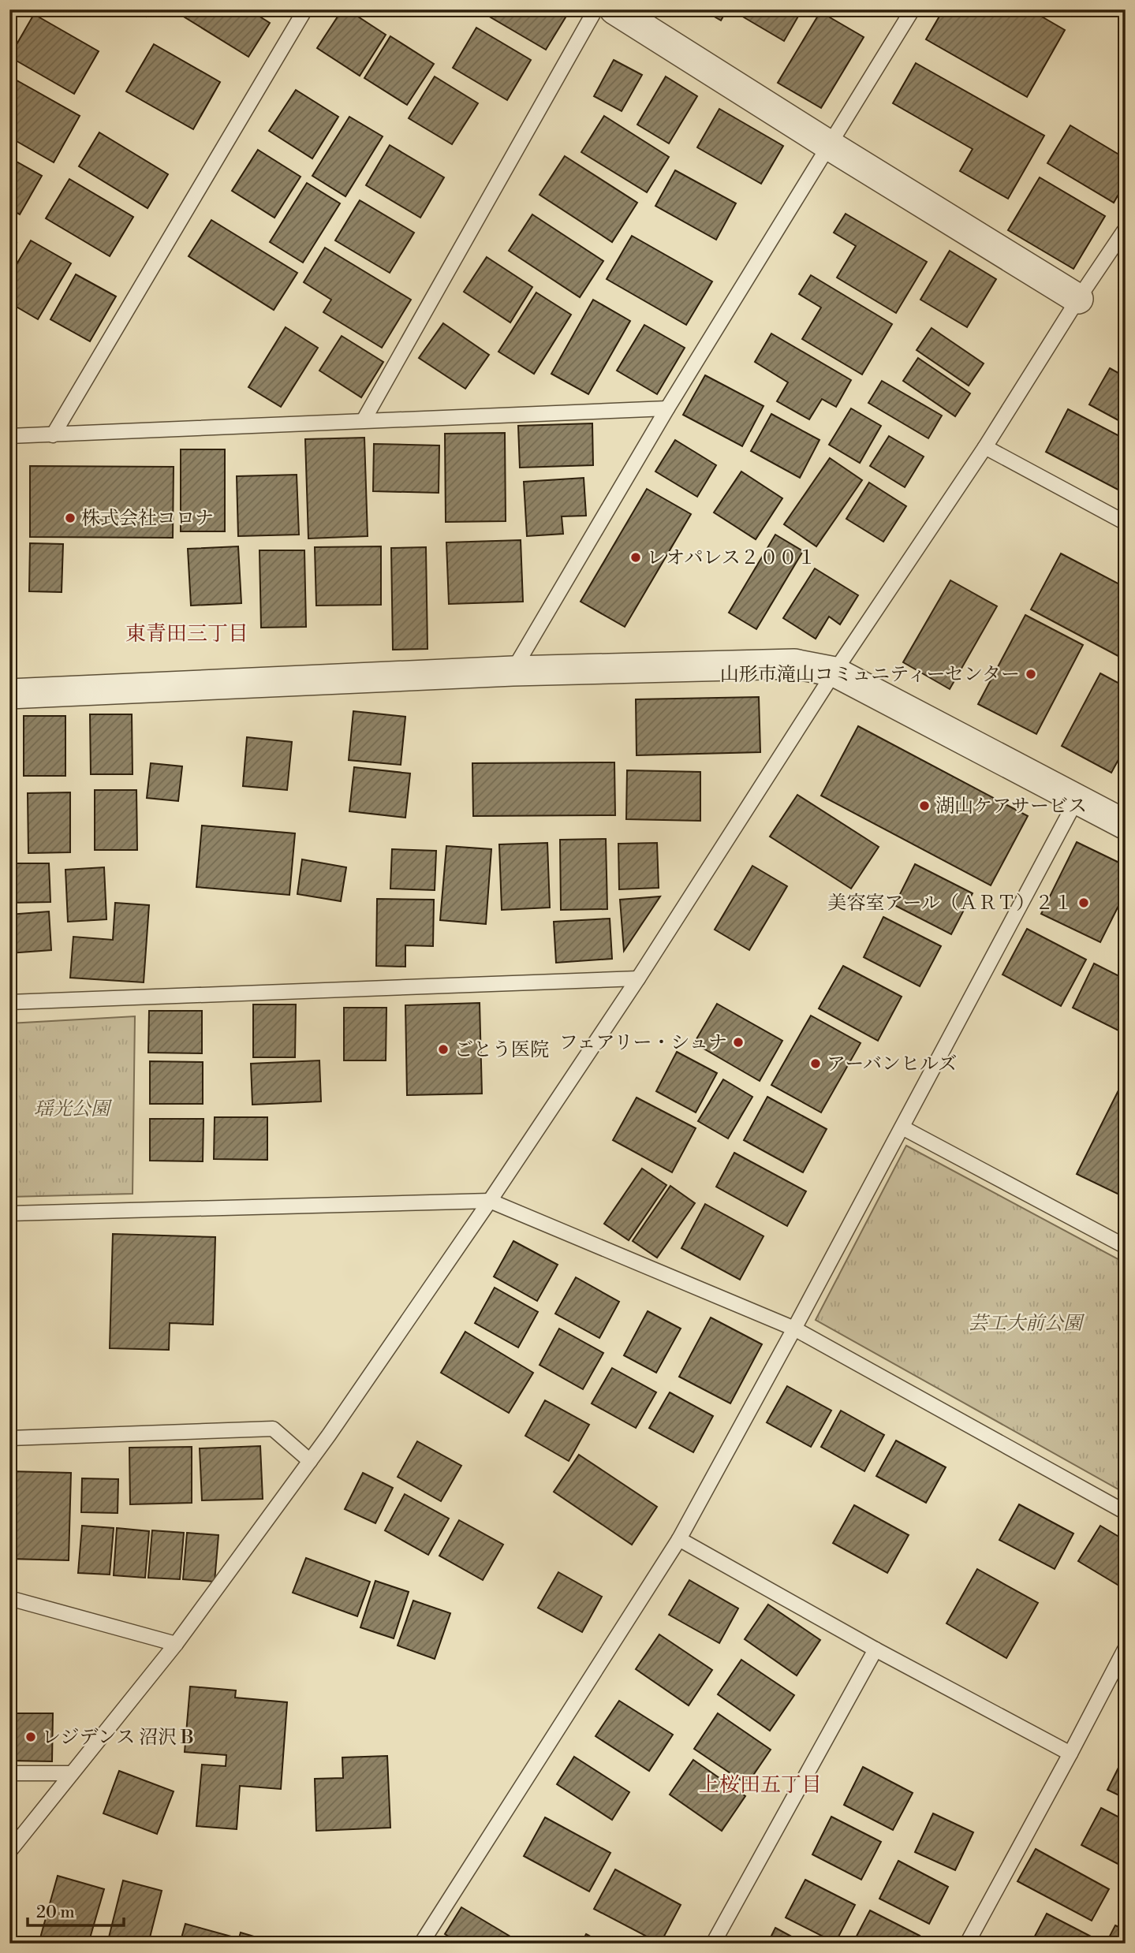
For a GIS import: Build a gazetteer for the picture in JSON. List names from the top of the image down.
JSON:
{
  "districts": ["東青田三丁目", "上桜田五丁目"],
  "parks": ["瑶光公園", "芸工大前公園"],
  "places": [
    "株式会社コロナ",
    "レオパレス２００１",
    "山形市滝山コミュニティーセンター",
    "湖山ケアサービス",
    "美容室アール（ＡＲＴ）２１",
    "フェアリー・シュナ",
    "ごとう医院",
    "アーバンヒルズ",
    "レジデンス 沼沢 B"
  ],
  "scale_bar": "20 m"
}
